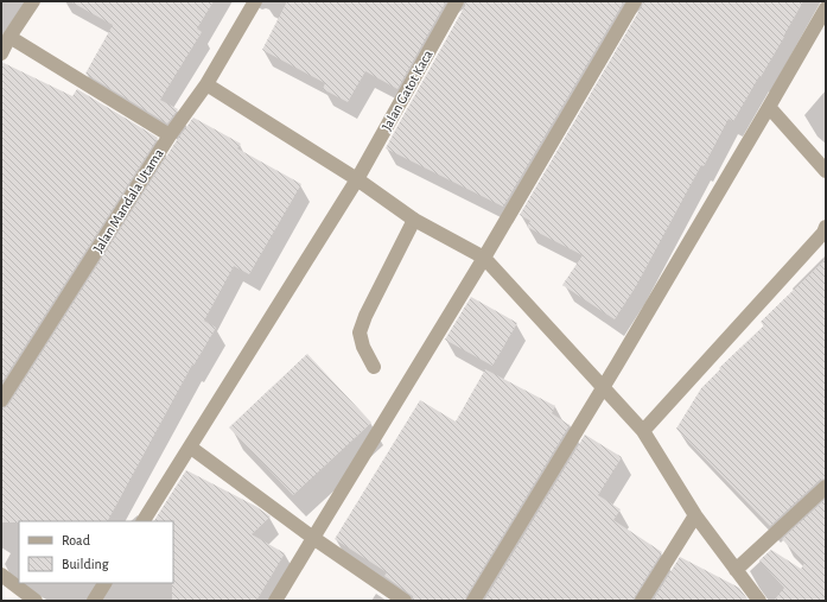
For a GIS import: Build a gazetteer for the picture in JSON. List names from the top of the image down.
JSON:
{
  "streets": {
    "street": ["Jalan Gatot Kaca", "Jalan Mandala Utama"]
  },
  "legend": ["Road", "Building"]
}
